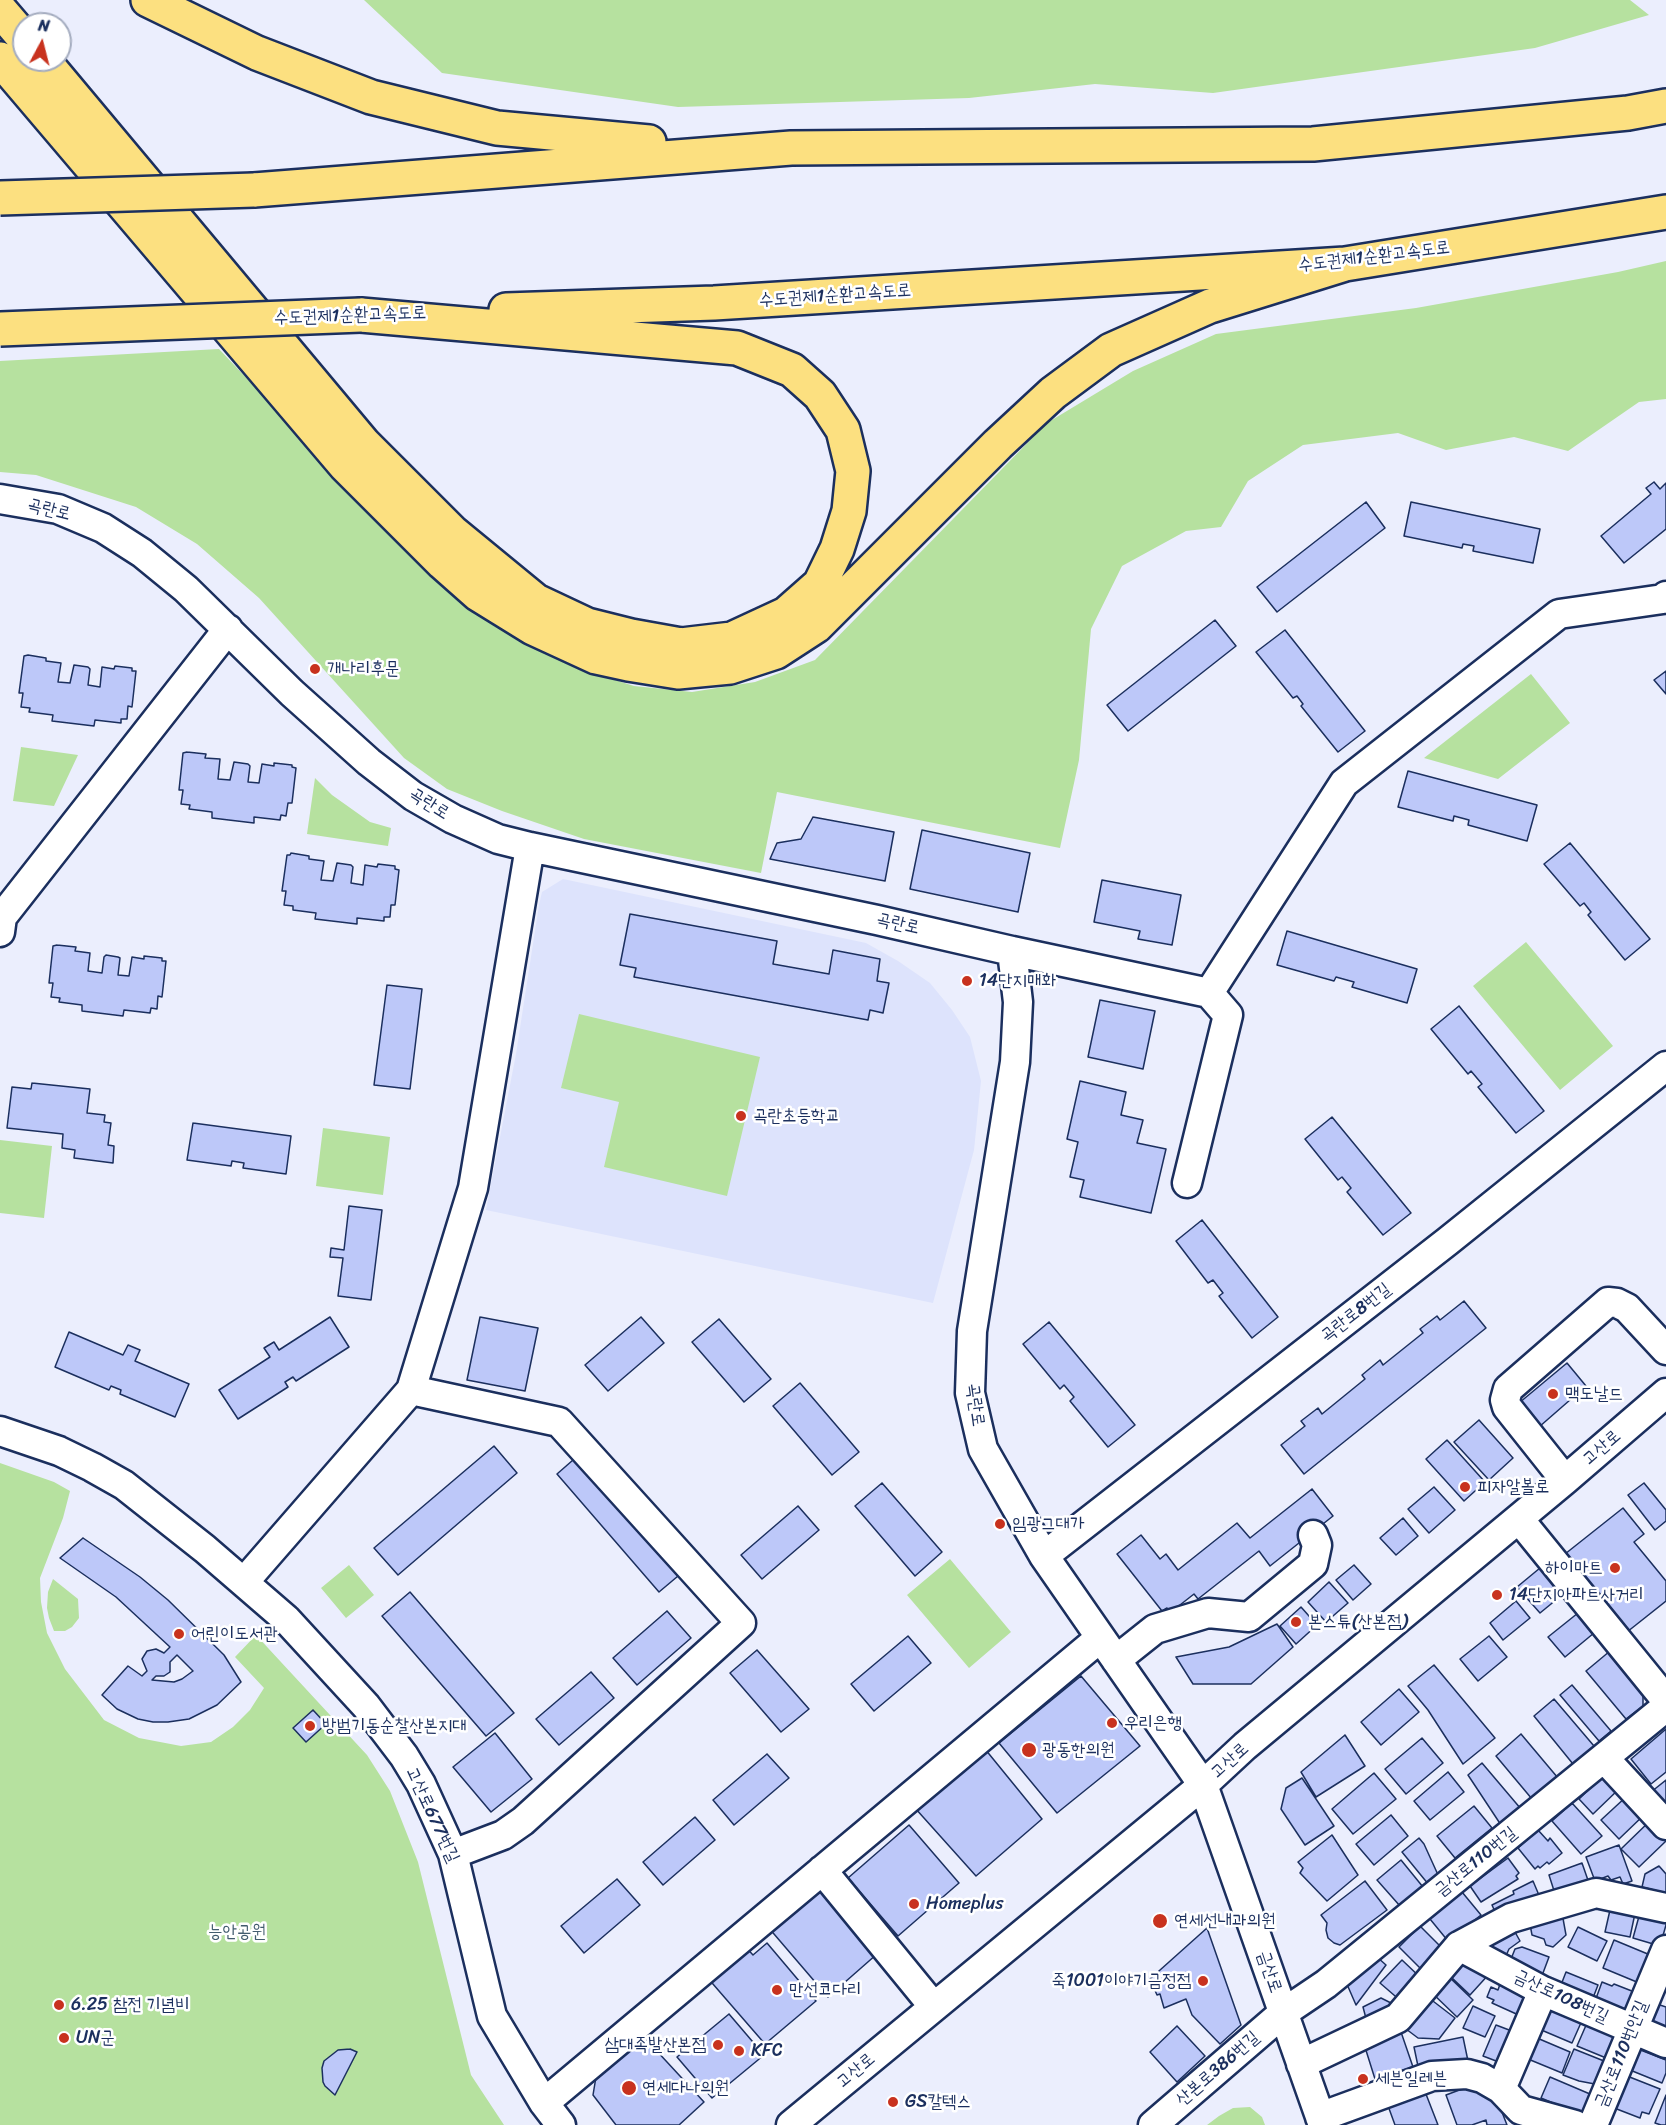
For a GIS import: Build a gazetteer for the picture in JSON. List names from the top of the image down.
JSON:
{
  "streets": {
    "highway": ["수도권제1순환고속도로"],
    "street": [
      "곡란로",
      "곡란로8번길",
      "고산로",
      "고산로677번길",
      "금산로110번길",
      "금산로",
      "금산로108번길",
      "금산로110번안길",
      "산본로386번길"
    ]
  },
  "crossings": [
    ["곡란로", "곡란로8번길"],
    ["곡란로", "고산로"],
    ["곡란로", "금산로"],
    ["고산로", "금산로"],
    ["금산로110번길", "금산로"],
    ["금산로110번길", "산본로386번길"],
    ["금산로", "산본로386번길"],
    ["금산로108번길", "금산로110번안길"]
  ],
  "parks": ["능안공원"],
  "places": [
    "개나리후문",
    "14단지매화",
    "곡란초등학교",
    "맥도날드",
    "피자알볼로",
    "임광그대가",
    "하이마트",
    "14단지아파트사거리",
    "본스튜(산본점)",
    "어린이도서관",
    "우리은행",
    "방범기동순찰산본지대",
    "광동한의원",
    "Homeplus",
    "연세선내과의원",
    "죽1001이야기금정점",
    "만선코다리",
    "6.25 참전 기념비",
    "UN군",
    "삼대족발산본점",
    "KFC",
    "세븐일레븐",
    "연세다나의원",
    "GS칼텍스"
  ],
  "north": "top"
}
